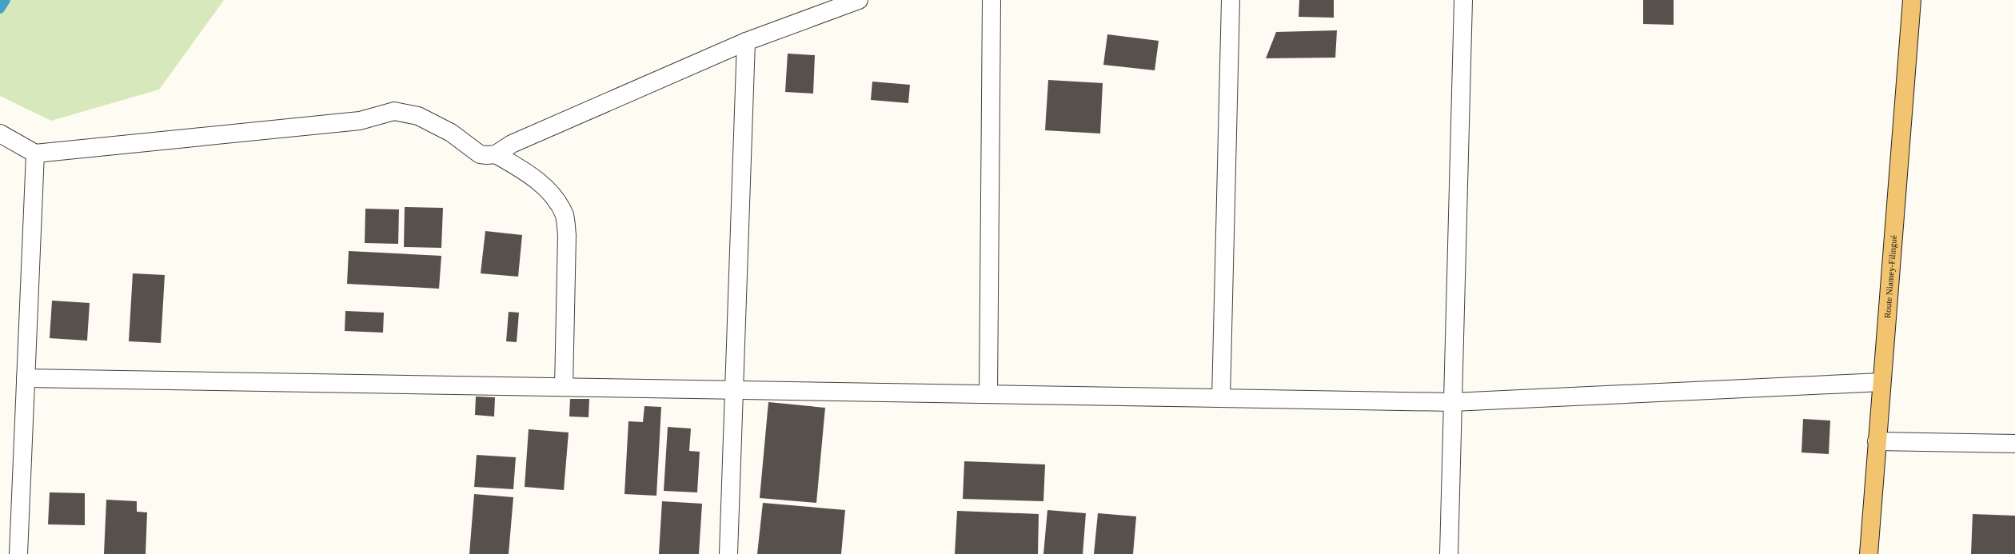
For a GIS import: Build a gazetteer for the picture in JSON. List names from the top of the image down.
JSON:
{
  "streets": {
    "main road": ["Route Niamey-Filingué"]
  }
}
